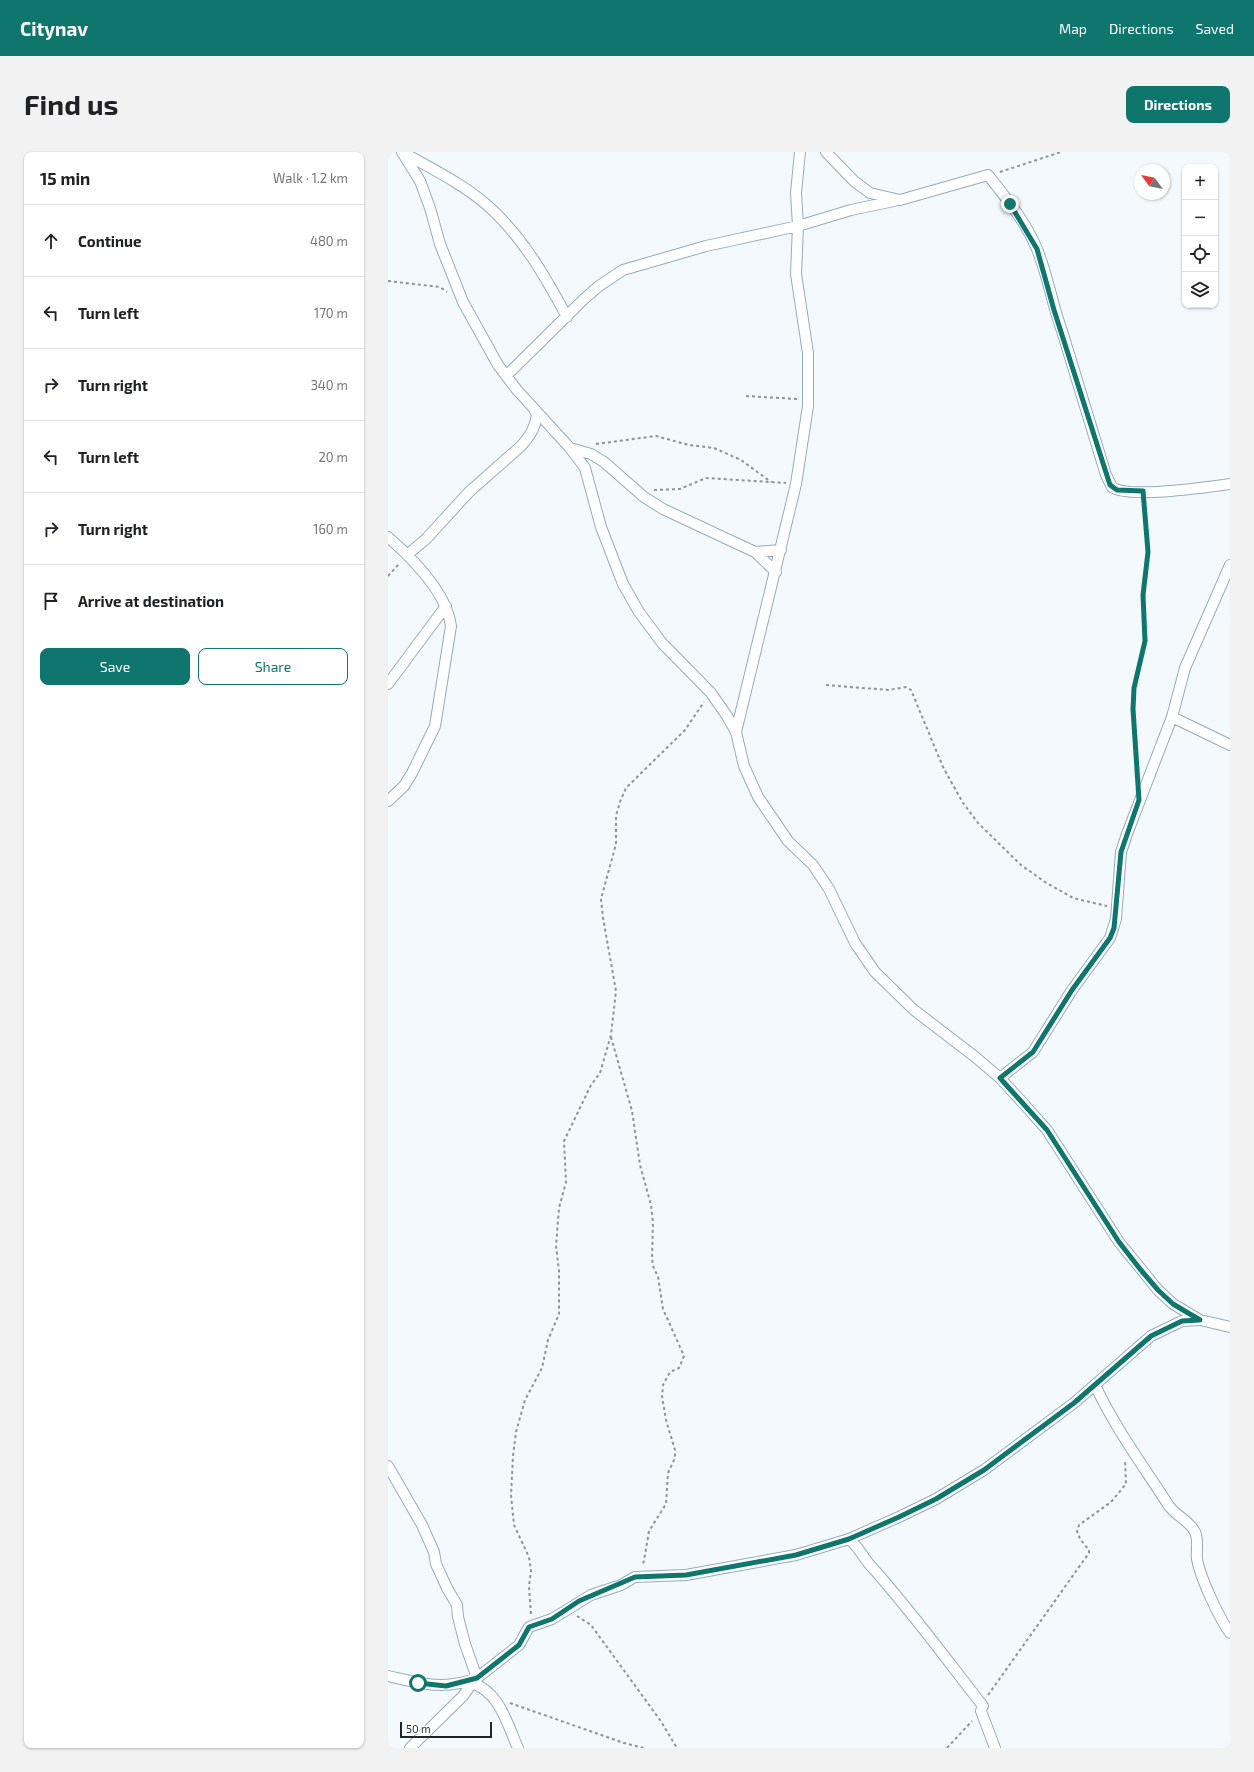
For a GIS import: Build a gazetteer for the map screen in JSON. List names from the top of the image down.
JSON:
{
  "scale_bar": "50 m",
  "north": "top left",
  "page": {
    "header": "Citynav",
    "nav": ["Map", "Directions", "Saved"],
    "buttons": [
      "Directions",
      ["Save", "Share"]
    ],
    "title": "Find us",
    "heading": ["15 min", "Walk · 1.2 km"],
    "map_buttons": ["+", "−"],
    "list": [
      ["Continue", "480 m"],
      ["Turn left", "170 m"],
      ["Turn right", "340 m"],
      ["Turn left", "20 m"],
      ["Turn right", "160 m"],
      "Arrive at destination"
    ],
    "scale": "50 m"
  }
}
